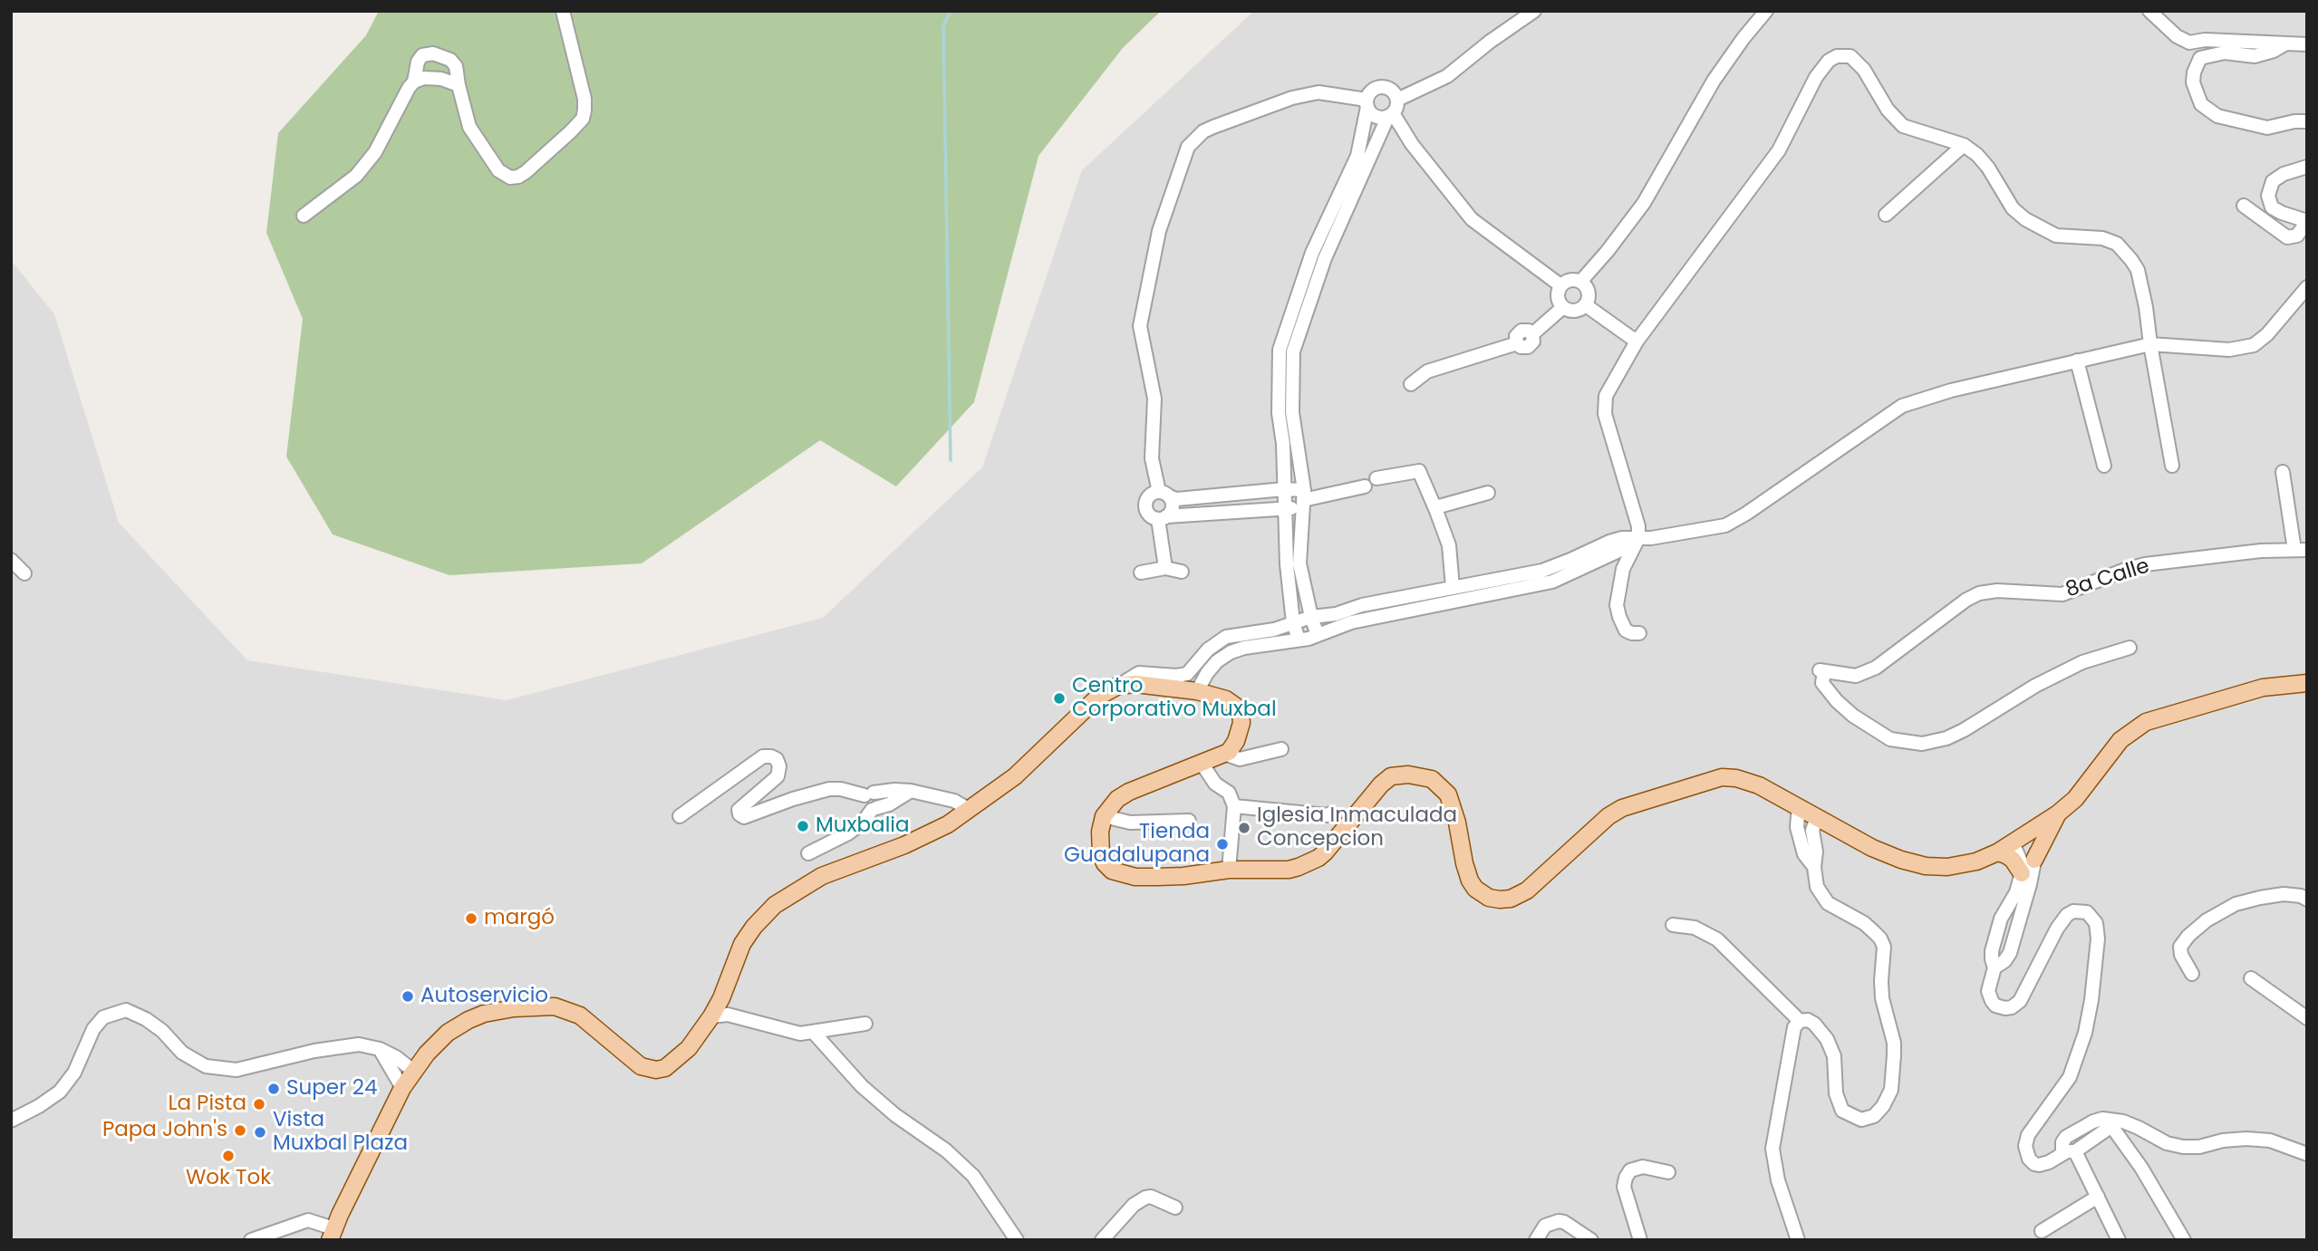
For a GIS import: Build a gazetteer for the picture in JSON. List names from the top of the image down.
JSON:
{
  "streets": {
    "street": ["8a Calle"]
  },
  "places": [
    "Centro Corporativo Muxbal",
    "Muxbalia",
    "Iglesia Inmaculada Concepcion",
    "Tienda Guadalupana",
    "margó",
    "Autoservicio",
    "Super 24",
    "La Pista",
    "Papa John's",
    "Vista Muxbal Plaza",
    "Wok Tok"
  ]
}
